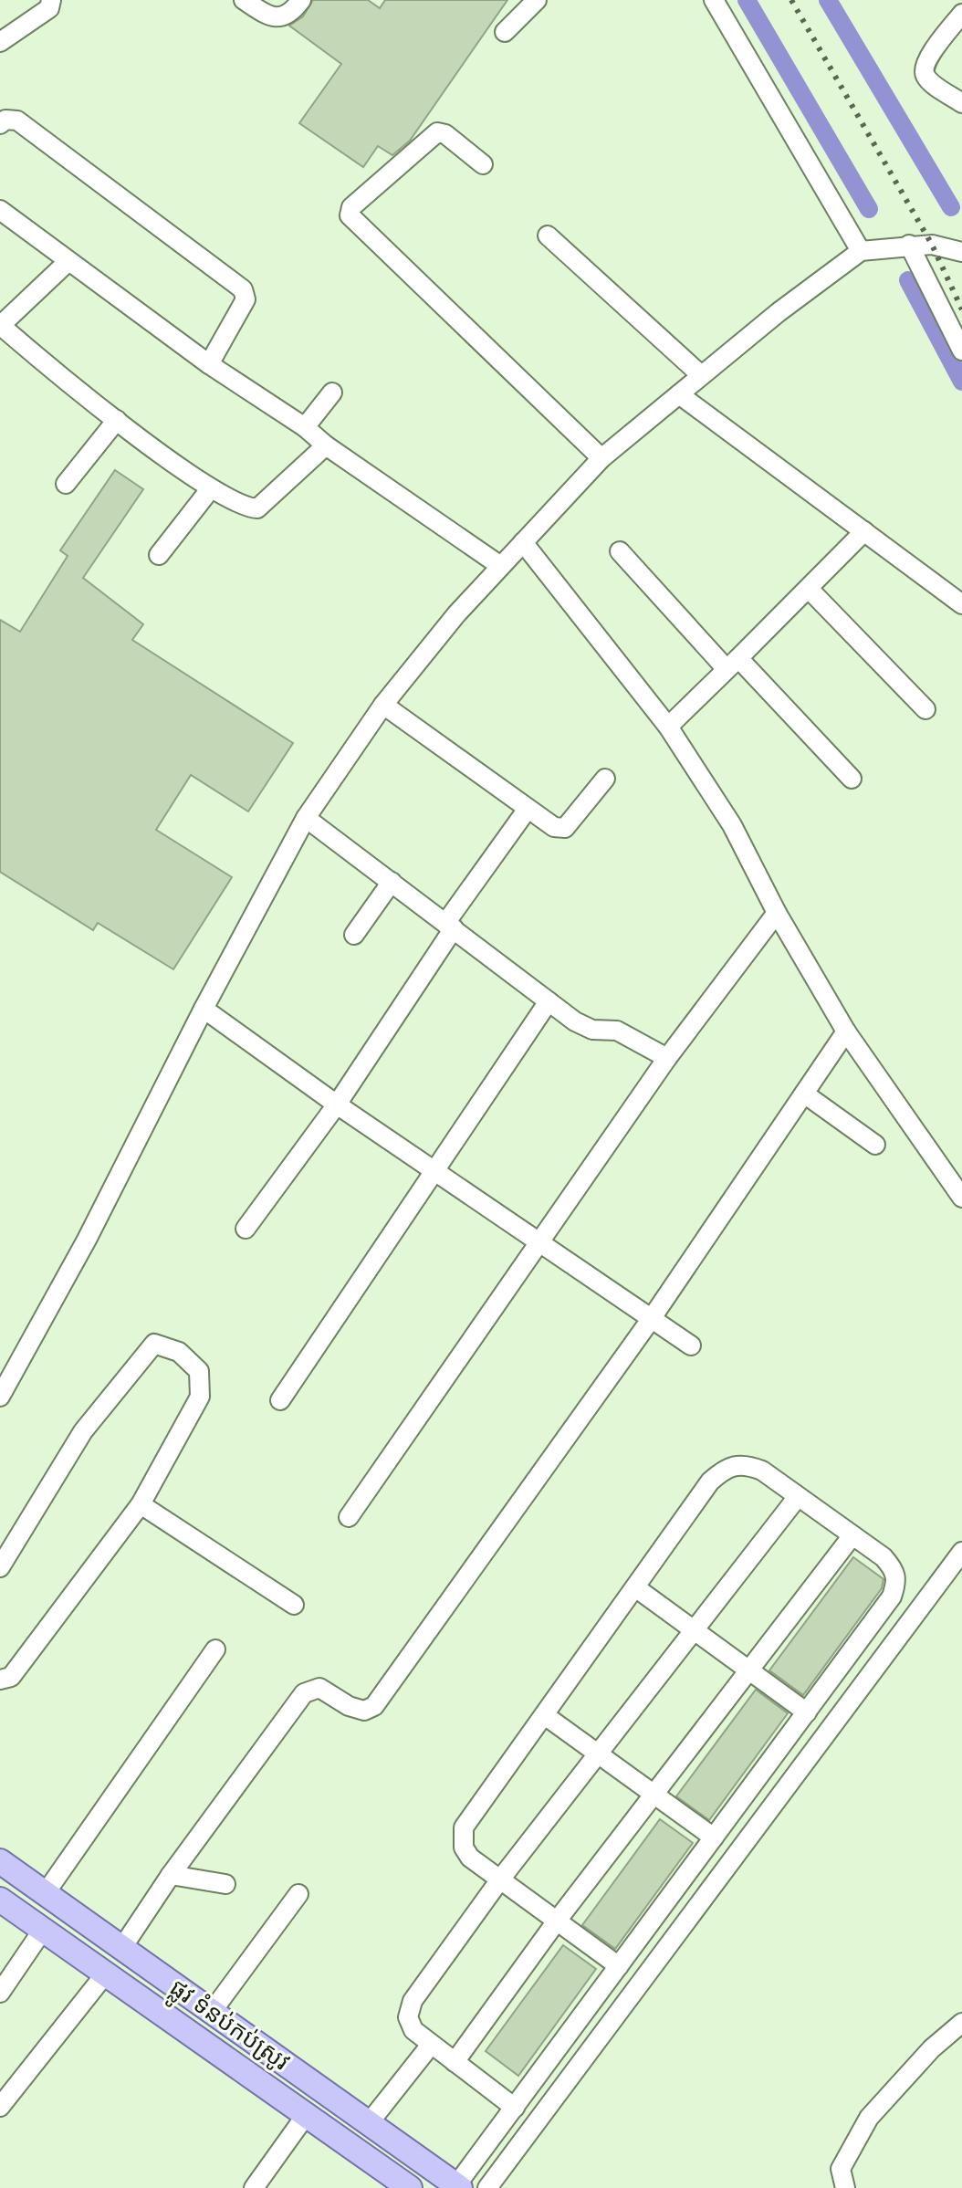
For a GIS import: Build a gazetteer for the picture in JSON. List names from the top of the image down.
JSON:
{
  "streets": {
    "main road": ["ផ្លូវ ទំនប់កប់ស្រូវ"]
  }
}
